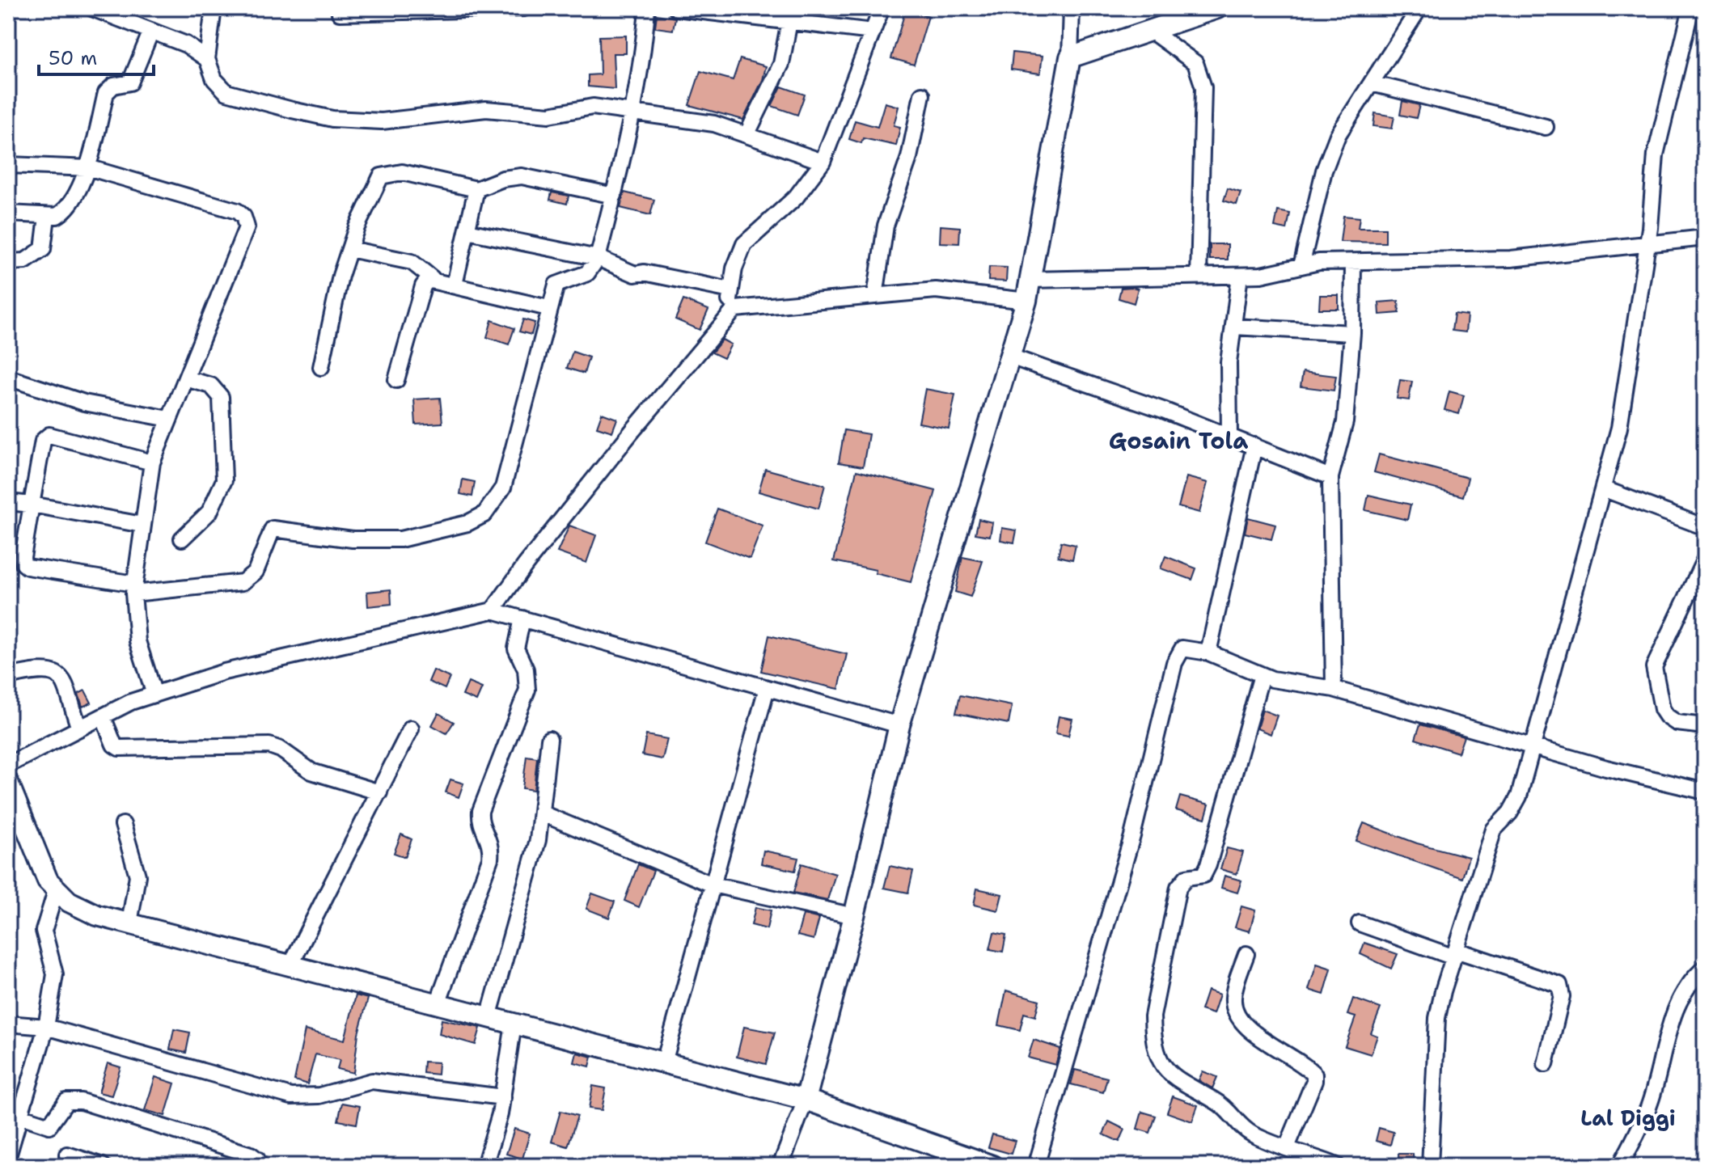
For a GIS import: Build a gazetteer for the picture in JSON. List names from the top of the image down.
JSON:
{
  "districts": ["Gosain Tola", "Lal Diggi"],
  "scale_bar": "50 m"
}
